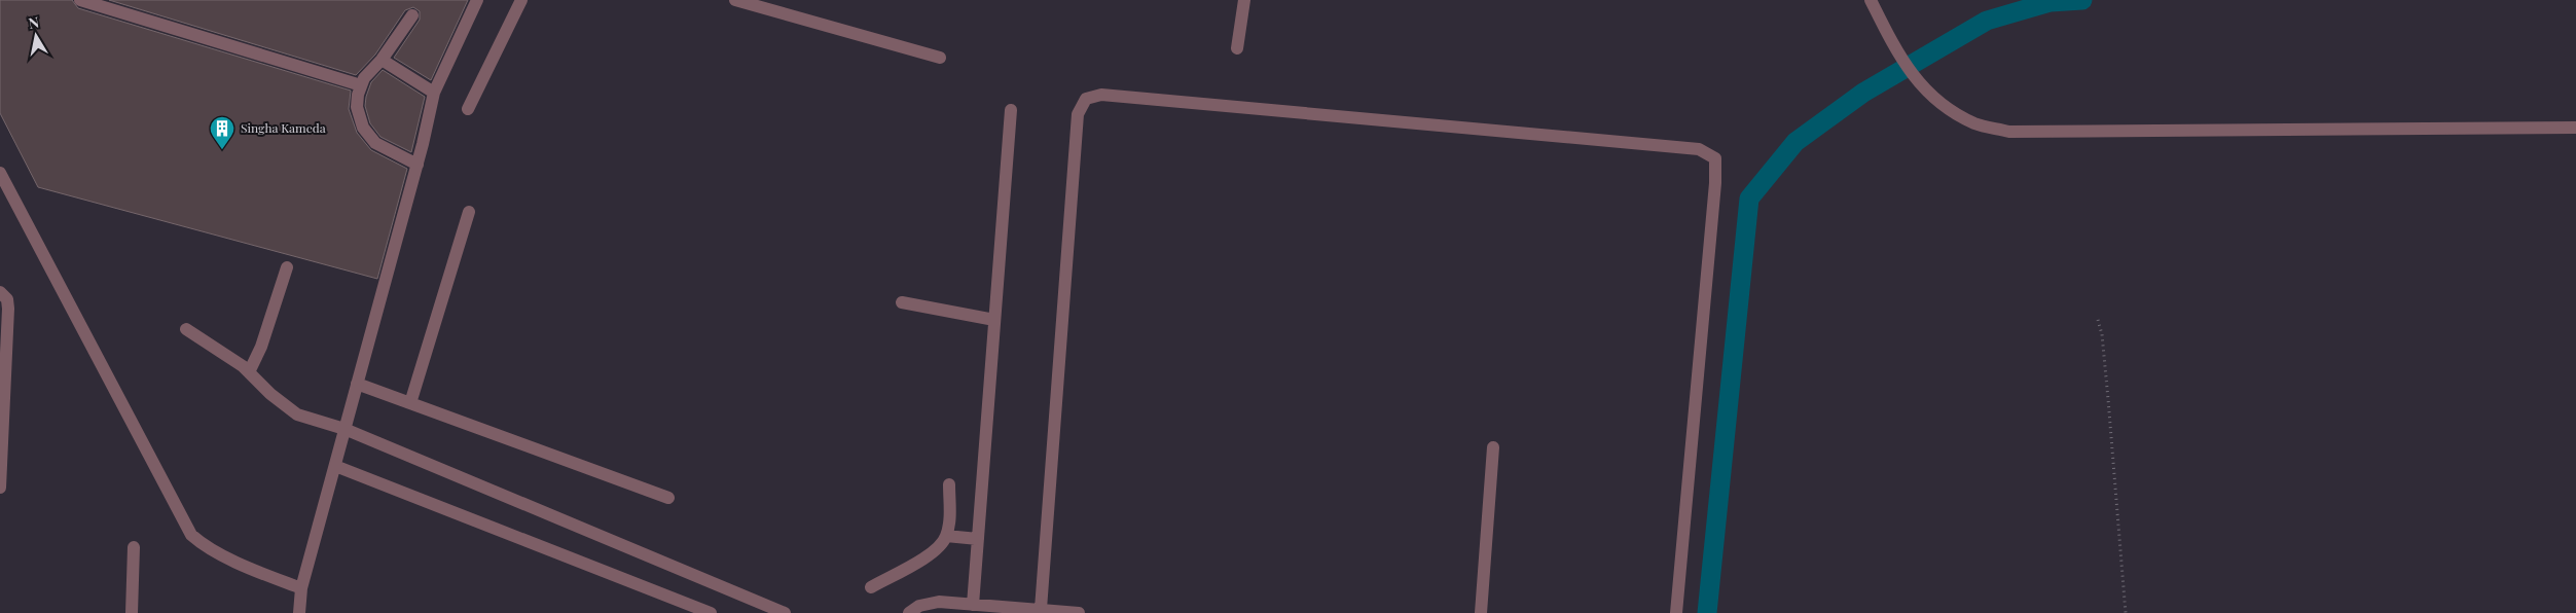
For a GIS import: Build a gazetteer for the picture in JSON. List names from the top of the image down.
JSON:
{
  "places": {
    "building": ["Singha Kameda"]
  },
  "north": "top"
}
